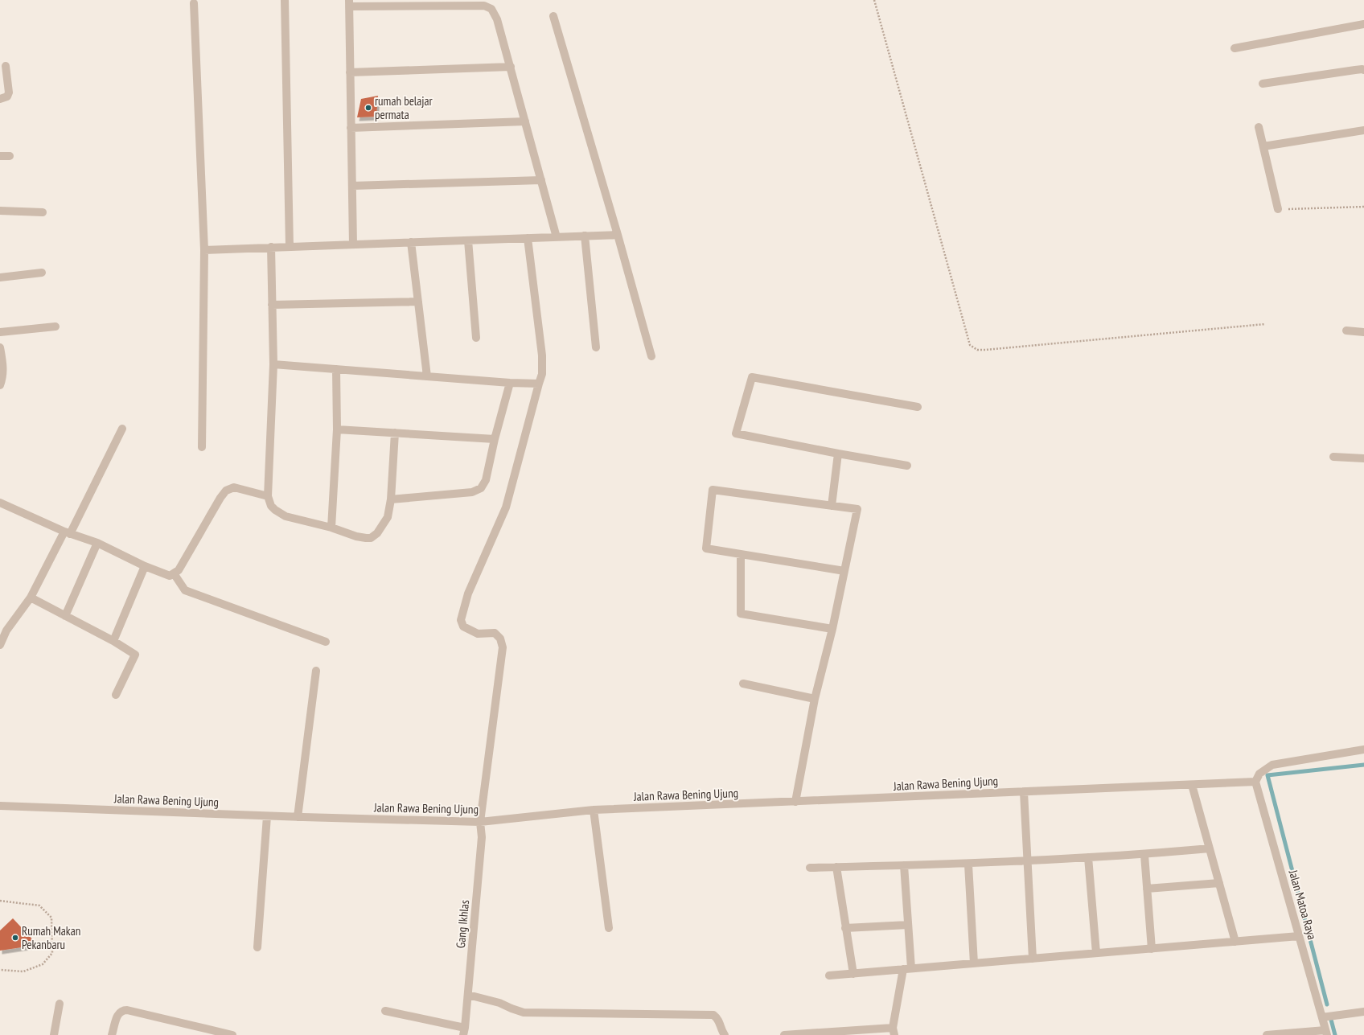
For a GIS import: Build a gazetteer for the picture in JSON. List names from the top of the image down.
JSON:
{
  "streets": {
    "street": ["Jalan Rawa Bening Ujung", "Jalan Matoa Raya", "Gang Ikhlas"]
  },
  "crossings": [
    ["Jalan Rawa Bening Ujung", "Jalan Matoa Raya"],
    ["Jalan Rawa Bening Ujung", "Gang Ikhlas"]
  ],
  "places": ["rumah belajar permata", "Rumah Makan Pekanbaru"]
}
